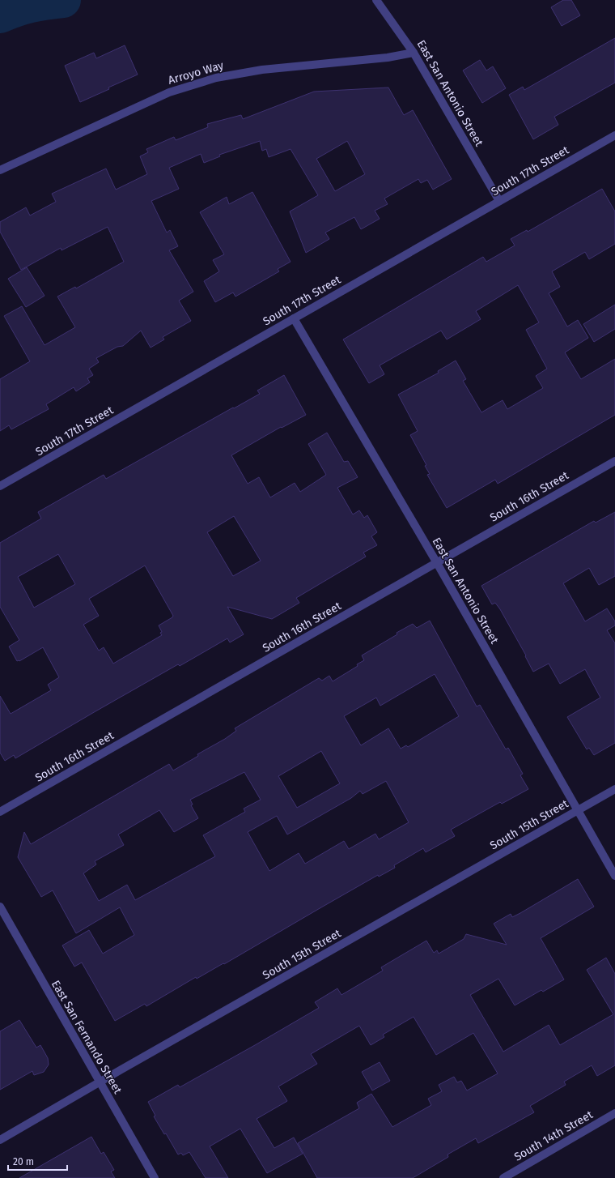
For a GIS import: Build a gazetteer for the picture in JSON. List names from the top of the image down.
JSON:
{
  "streets": {
    "street": [
      "Arroyo Way",
      "East San Antonio Street",
      "South 17th Street",
      "South 16th Street",
      "South 15th Street",
      "East San Fernando Street",
      "South 14th Street"
    ]
  },
  "crossings": [
    ["Arroyo Way", "East San Antonio Street"],
    ["East San Antonio Street", "South 17th Street"],
    ["East San Antonio Street", "South 16th Street"],
    ["East San Antonio Street", "South 15th Street"],
    ["South 15th Street", "East San Fernando Street"]
  ],
  "scale_bar": "20 m"
}
